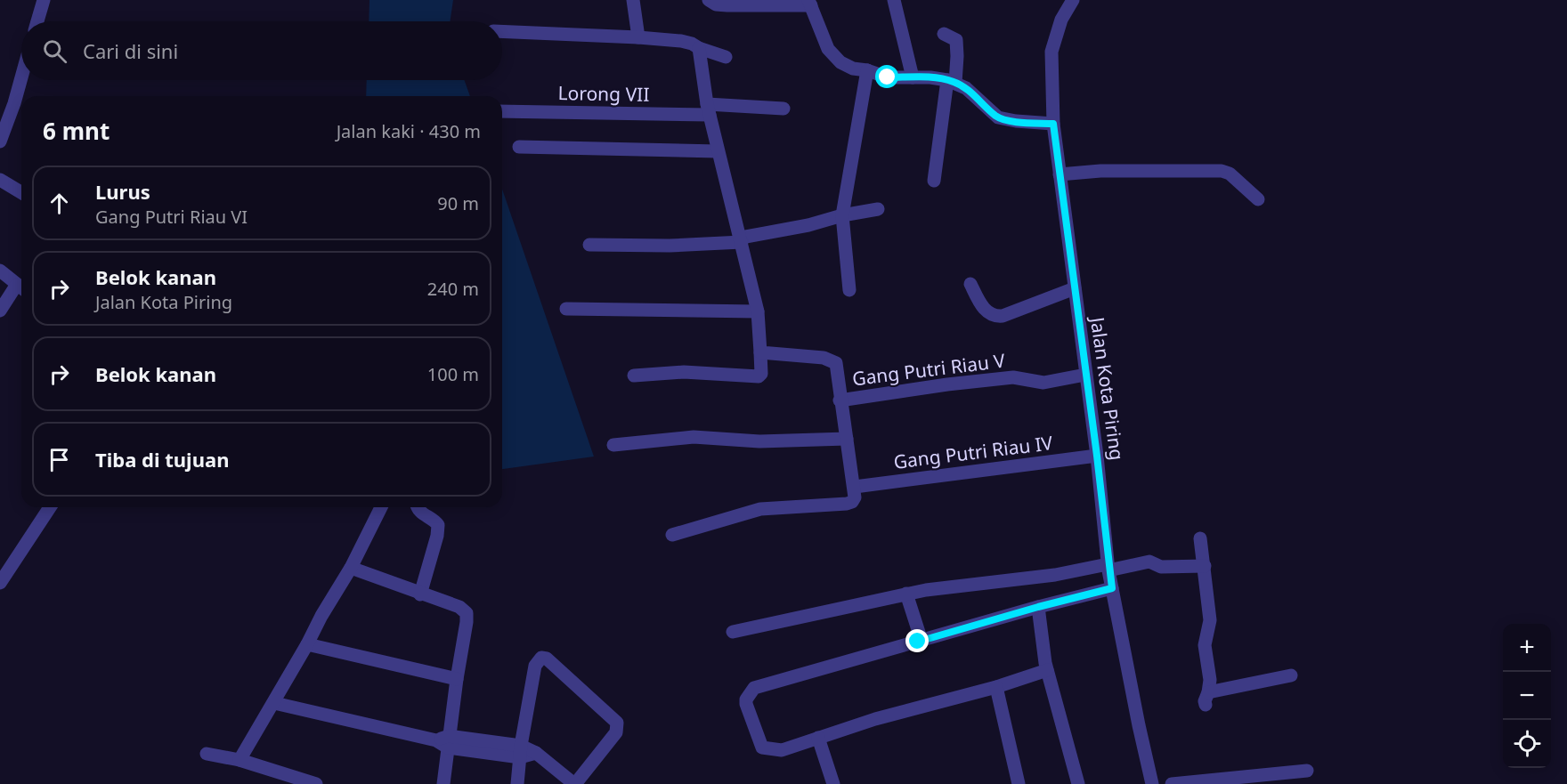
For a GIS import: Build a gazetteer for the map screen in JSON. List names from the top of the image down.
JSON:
{
  "streets": {
    "street": [
      "Lorong VII",
      "Gang Putri Riau V",
      "Jalan Kota Piring",
      "Gang Putri Riau IV"
    ]
  },
  "crossings": [
    ["Gang Putri Riau V", "Jalan Kota Piring"],
    ["Jalan Kota Piring", "Gang Putri Riau IV"]
  ],
  "page": {
    "search": "Cari di sini",
    "heading": ["6 mnt", "Jalan kaki · 430 m"],
    "list": [
      ["Lurus", "Gang Putri Riau VI", "90 m"],
      ["Belok kanan", "Jalan Kota Piring", "240 m"],
      ["Belok kanan", "100 m"],
      "Tiba di tujuan"
    ],
    "map_buttons": ["+", "−"]
  }
}
